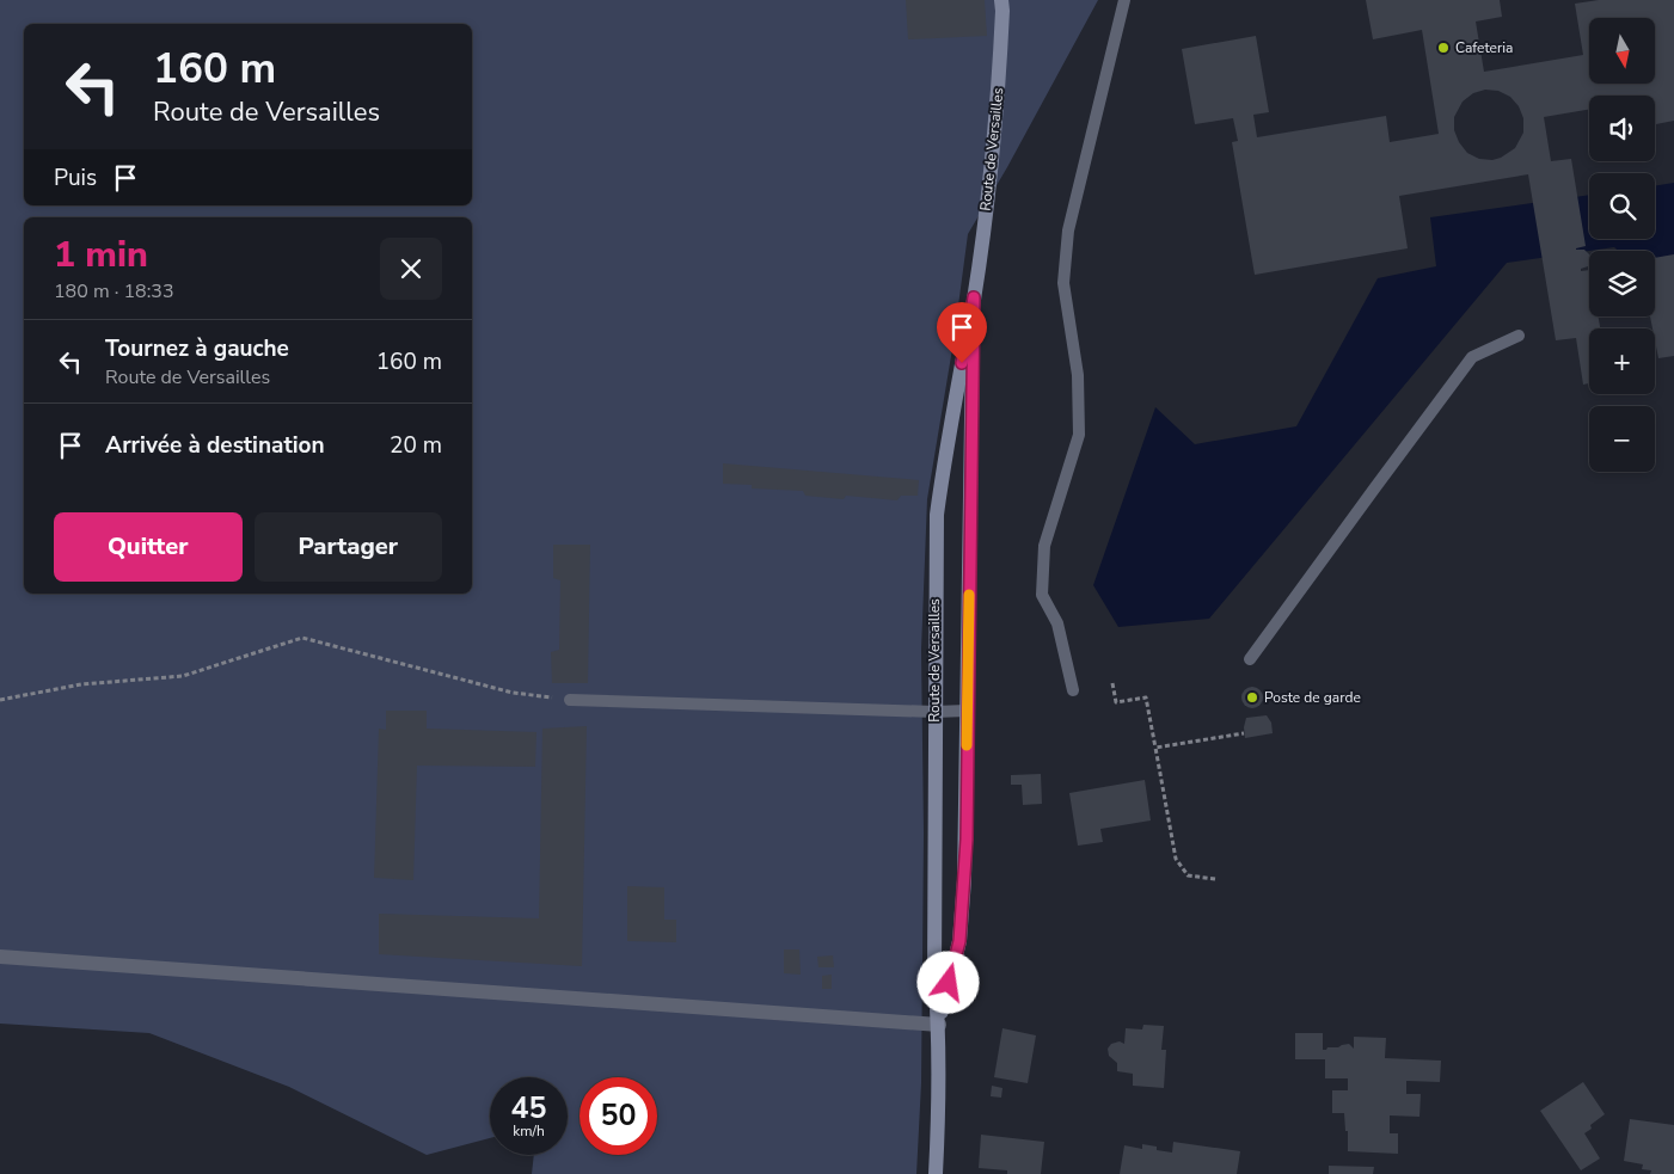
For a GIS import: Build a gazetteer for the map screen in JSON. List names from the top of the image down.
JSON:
{
  "streets": {
    "main road": ["Route de Versailles"]
  },
  "places": ["Cafeteria", "Poste de garde"],
  "north": "bottom",
  "page": {
    "map_buttons": ["+", "−"],
    "turn": ["160 m", "Route de Versailles"],
    "then": "Puis",
    "heading": ["1 min", "180 m · 18:33"],
    "list": [
      {
        "name": "Tournez à gauche",
        "note": "Route de Versailles",
        "value": "160 m"
      },
      {
        "name": "Arrivée à destination",
        "value": "20 m"
      }
    ],
    "buttons": ["Quitter", "Partager"],
    "speed": "45 km/h",
    "limit": "50"
  }
}
